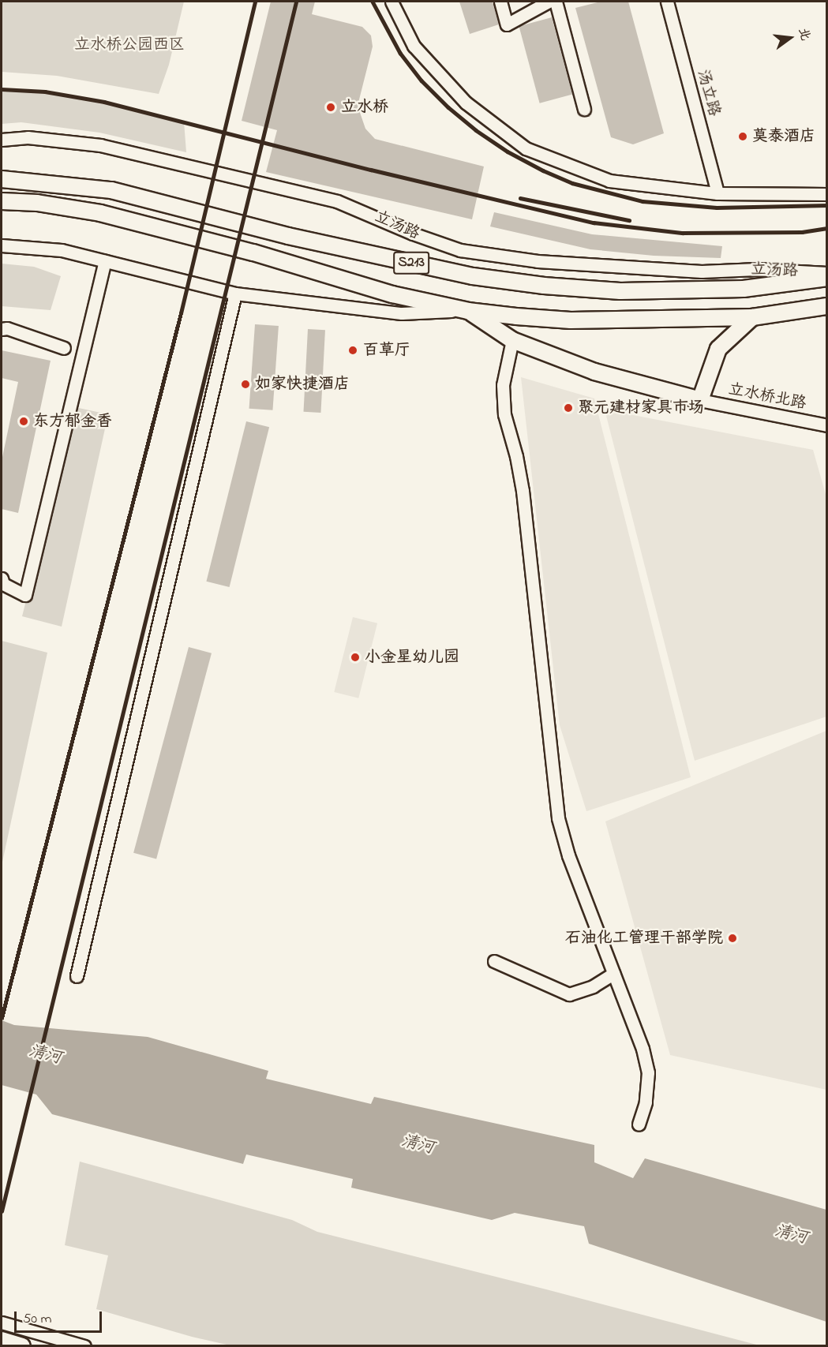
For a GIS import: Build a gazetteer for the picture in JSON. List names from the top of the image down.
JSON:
{
  "streets": {
    "main road": ["立汤路", "S213"],
    "street": ["汤立路", "立水桥北路"]
  },
  "water": ["清河"],
  "parks": ["立水桥公园西区"],
  "places": [
    "立水桥",
    "莫泰酒店",
    "百草厅",
    "如家快捷酒店",
    "聚元建材家具市场",
    "东方郁金香",
    "小金星幼儿园",
    "石油化工管理干部学院"
  ],
  "scale_bar": "50 m",
  "north": "right"
}
